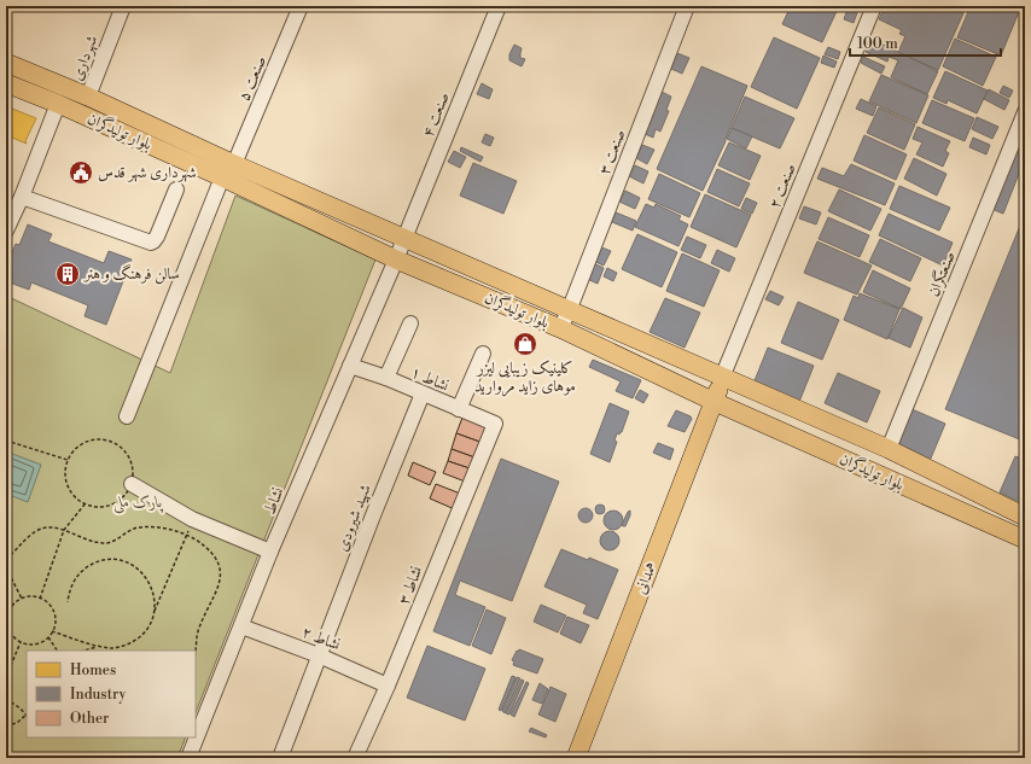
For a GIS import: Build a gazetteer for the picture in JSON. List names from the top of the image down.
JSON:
{
  "streets": {
    "main road": ["بلوار تولیدگران", "همدانی"],
    "street": [
      "شهرداری",
      "صنعت ۵",
      "صنعت ۴",
      "صنعت ۳",
      "صنعت ۲",
      "صنعتگران",
      "نشاط ۱",
      "نشاط",
      "شهید شیرودی",
      "نشاط ۳",
      "نشاط ۲"
    ]
  },
  "crossings": [
    ["شهرداری", "بلوار تولیدگران"],
    ["صنعت ۵", "بلوار تولیدگران"],
    ["صنعت ۴", "بلوار تولیدگران"],
    ["صنعت ۴", "نشاط"],
    ["بلوار تولیدگران", "صنعت ۳"],
    ["بلوار تولیدگران", "صنعت ۲"],
    ["بلوار تولیدگران", "صنعتگران"],
    ["بلوار تولیدگران", "نشاط"],
    ["بلوار تولیدگران", "همدانی"],
    ["صنعت ۲", "همدانی"],
    ["نشاط ۱", "نشاط"],
    ["نشاط ۱", "شهید شیرودی"],
    ["نشاط ۱", "نشاط ۳"],
    ["نشاط", "نشاط ۲"],
    ["شهید شیرودی", "نشاط ۲"],
    ["نشاط ۳", "نشاط ۲"]
  ],
  "parks": ["پارک ملی"],
  "places": {
    "public building": ["شهرداری شهر قدس"],
    "building": ["سالن فرهنگ و هنر"],
    "shop": ["کلینیک زیبایی لیزر موهای زاید مروارید"]
  },
  "legend": ["Homes", "Industry", "Other"],
  "scale_bar": "100 m"
}
